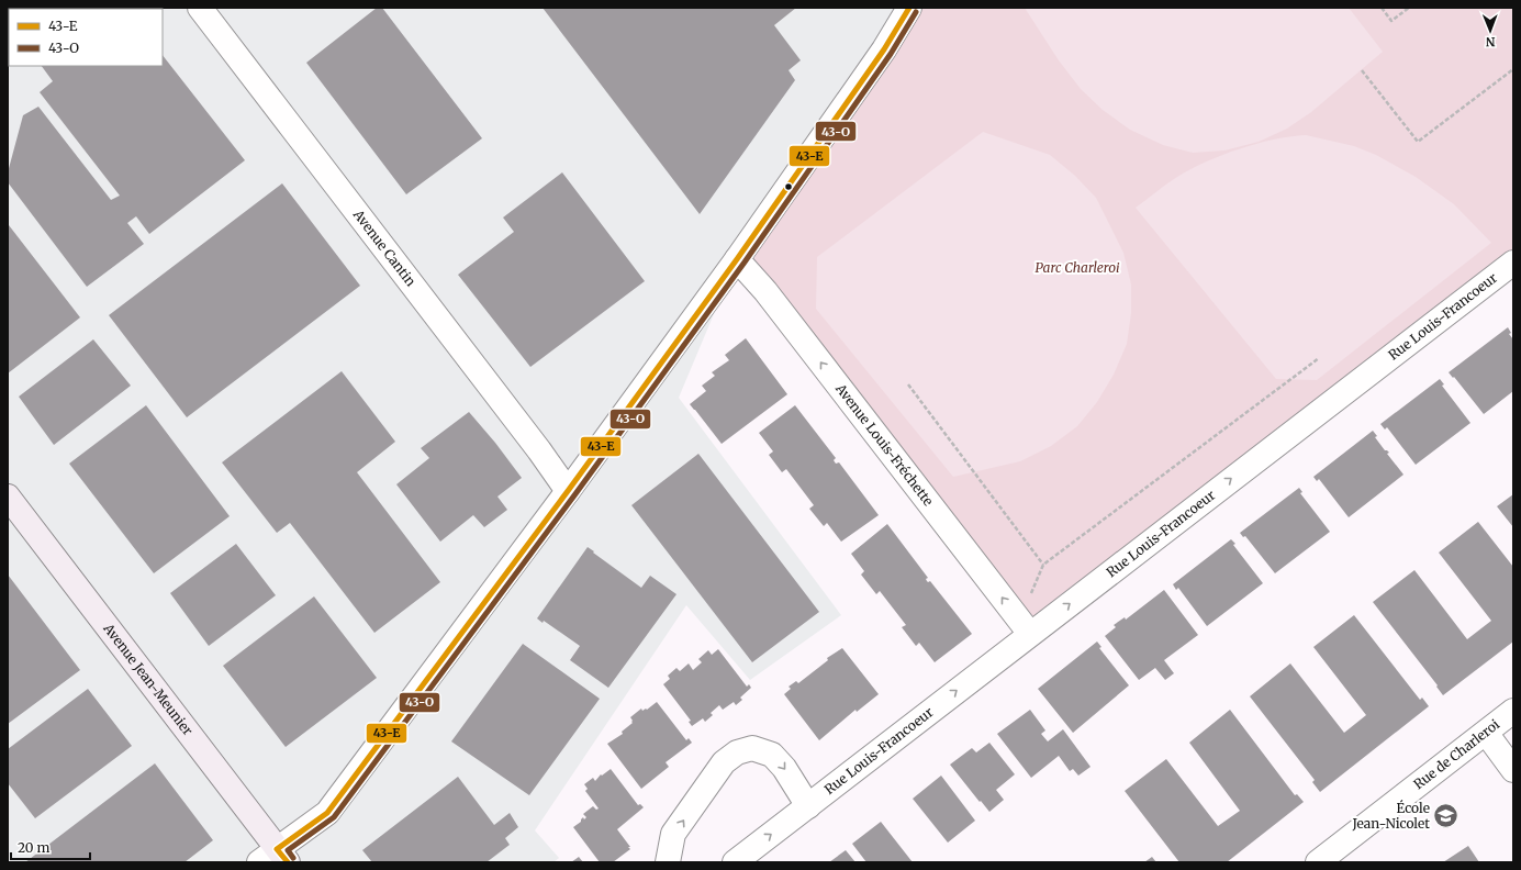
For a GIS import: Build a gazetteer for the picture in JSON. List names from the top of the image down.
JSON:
{
  "streets": {
    "street": [
      "Avenue Cantin",
      "Rue Louis-Francoeur",
      "Avenue Louis-Fréchette",
      "Avenue Jean-Meunier",
      "Rue de Charleroi"
    ]
  },
  "crossings": [
    ["Rue Louis-Francoeur", "Avenue Louis-Fréchette"]
  ],
  "one_way": ["Rue Louis-Francoeur", "Avenue Louis-Fréchette"],
  "parks": ["Parc Charleroi"],
  "places": {
    "school or university": ["École Jean-Nicolet"]
  },
  "lines": ["transit line 43-E", "transit line 43-O"],
  "legend": ["43-E", "43-O"],
  "scale_bar": "20 m",
  "north": "bottom"
}
